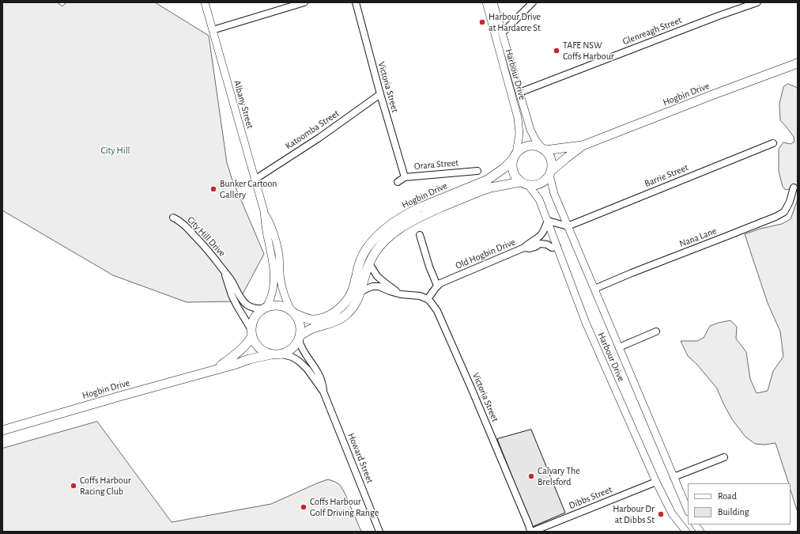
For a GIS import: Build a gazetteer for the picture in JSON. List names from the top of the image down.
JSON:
{
  "streets": {
    "main road": ["Hogbin Drive"],
    "street": [
      "Glenreagh Street",
      "Harbour Drive",
      "Victoria Street",
      "Albany Street",
      "Katoomba Street",
      "Orara Street",
      "Barrie Street",
      "City Hill Drive",
      "Nana Lane",
      "Old Hogbin Drive",
      "Howard Street",
      "Dibbs Street"
    ]
  },
  "crossings": [
    ["Glenreagh Street", "Harbour Drive"],
    ["Harbour Drive", "Hogbin Drive"],
    ["Harbour Drive", "Barrie Street"],
    ["Harbour Drive", "Nana Lane"],
    ["Harbour Drive", "Old Hogbin Drive"],
    ["Harbour Drive", "Dibbs Street"],
    ["Victoria Street", "Katoomba Street"],
    ["Victoria Street", "Orara Street"],
    ["Victoria Street", "Old Hogbin Drive"],
    ["Victoria Street", "Dibbs Street"],
    ["Hogbin Drive", "Albany Street"],
    ["Hogbin Drive", "City Hill Drive"],
    ["Hogbin Drive", "Howard Street"],
    ["Albany Street", "Katoomba Street"],
    ["Albany Street", "City Hill Drive"],
    ["Albany Street", "Howard Street"],
    ["City Hill Drive", "Howard Street"]
  ],
  "parks": ["City Hill"],
  "places": [
    "Harbour Drive at Hardacre St",
    "TAFE NSW Coffs Harbour",
    "Bunker Cartoon Gallery",
    "Calvary The Brelsford",
    "Coffs Harbour Racing Club",
    "Coffs Harbour Golf Driving Range",
    "Harbour Dr at Dibbs St"
  ],
  "legend": ["Road", "Building"]
}
